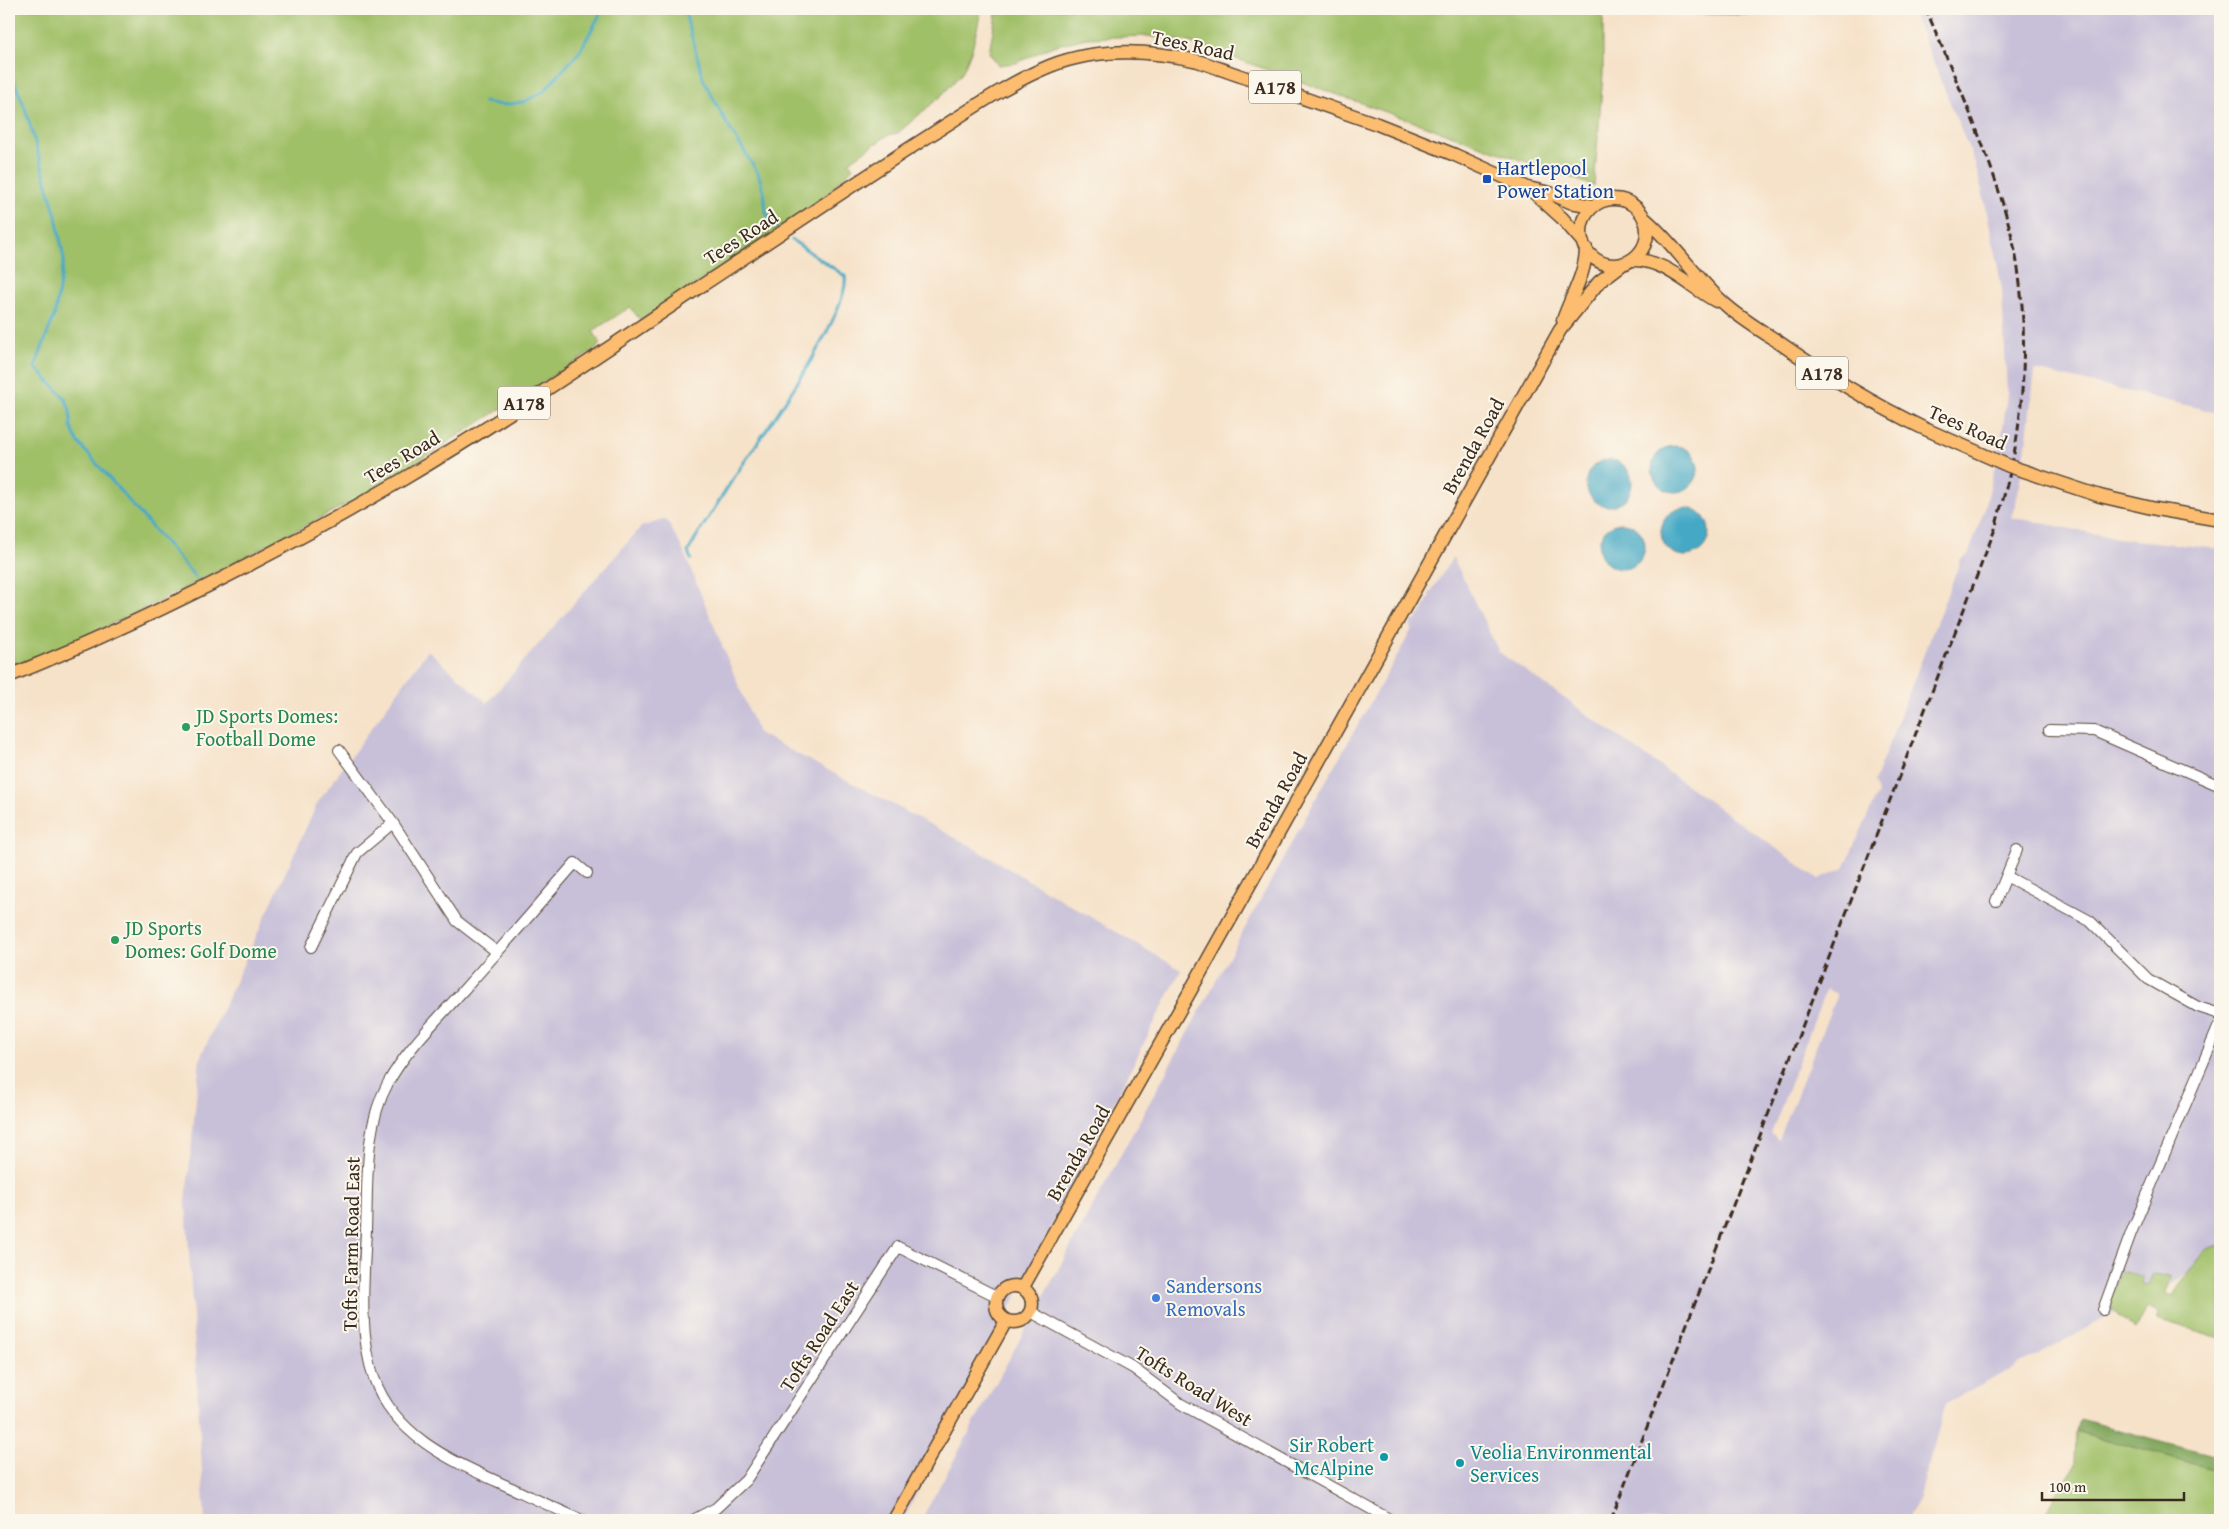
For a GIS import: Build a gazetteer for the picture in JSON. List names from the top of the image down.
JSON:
{
  "streets": {
    "main road": ["Tees Road", "A178", "Brenda Road"],
    "street": ["Tofts Farm Road East", "Tofts Road East", "Tofts Road West"]
  },
  "crossings": [
    ["Tees Road", "A178"],
    ["Tees Road", "Brenda Road"],
    ["A178", "Brenda Road"],
    ["Brenda Road", "Tofts Road East"],
    ["Brenda Road", "Tofts Road West"],
    ["Tofts Road East", "Tofts Road West"]
  ],
  "places": {
    "transit": ["Hartlepool Power Station"],
    "other": [
      "JD Sports Domes: Football Dome",
      "JD Sports Domes: Golf Dome",
      "Sandersons Removals",
      "Sir Robert McAlpine",
      "Veolia Environmental Services"
    ]
  },
  "scale_bar": "100 m"
}
